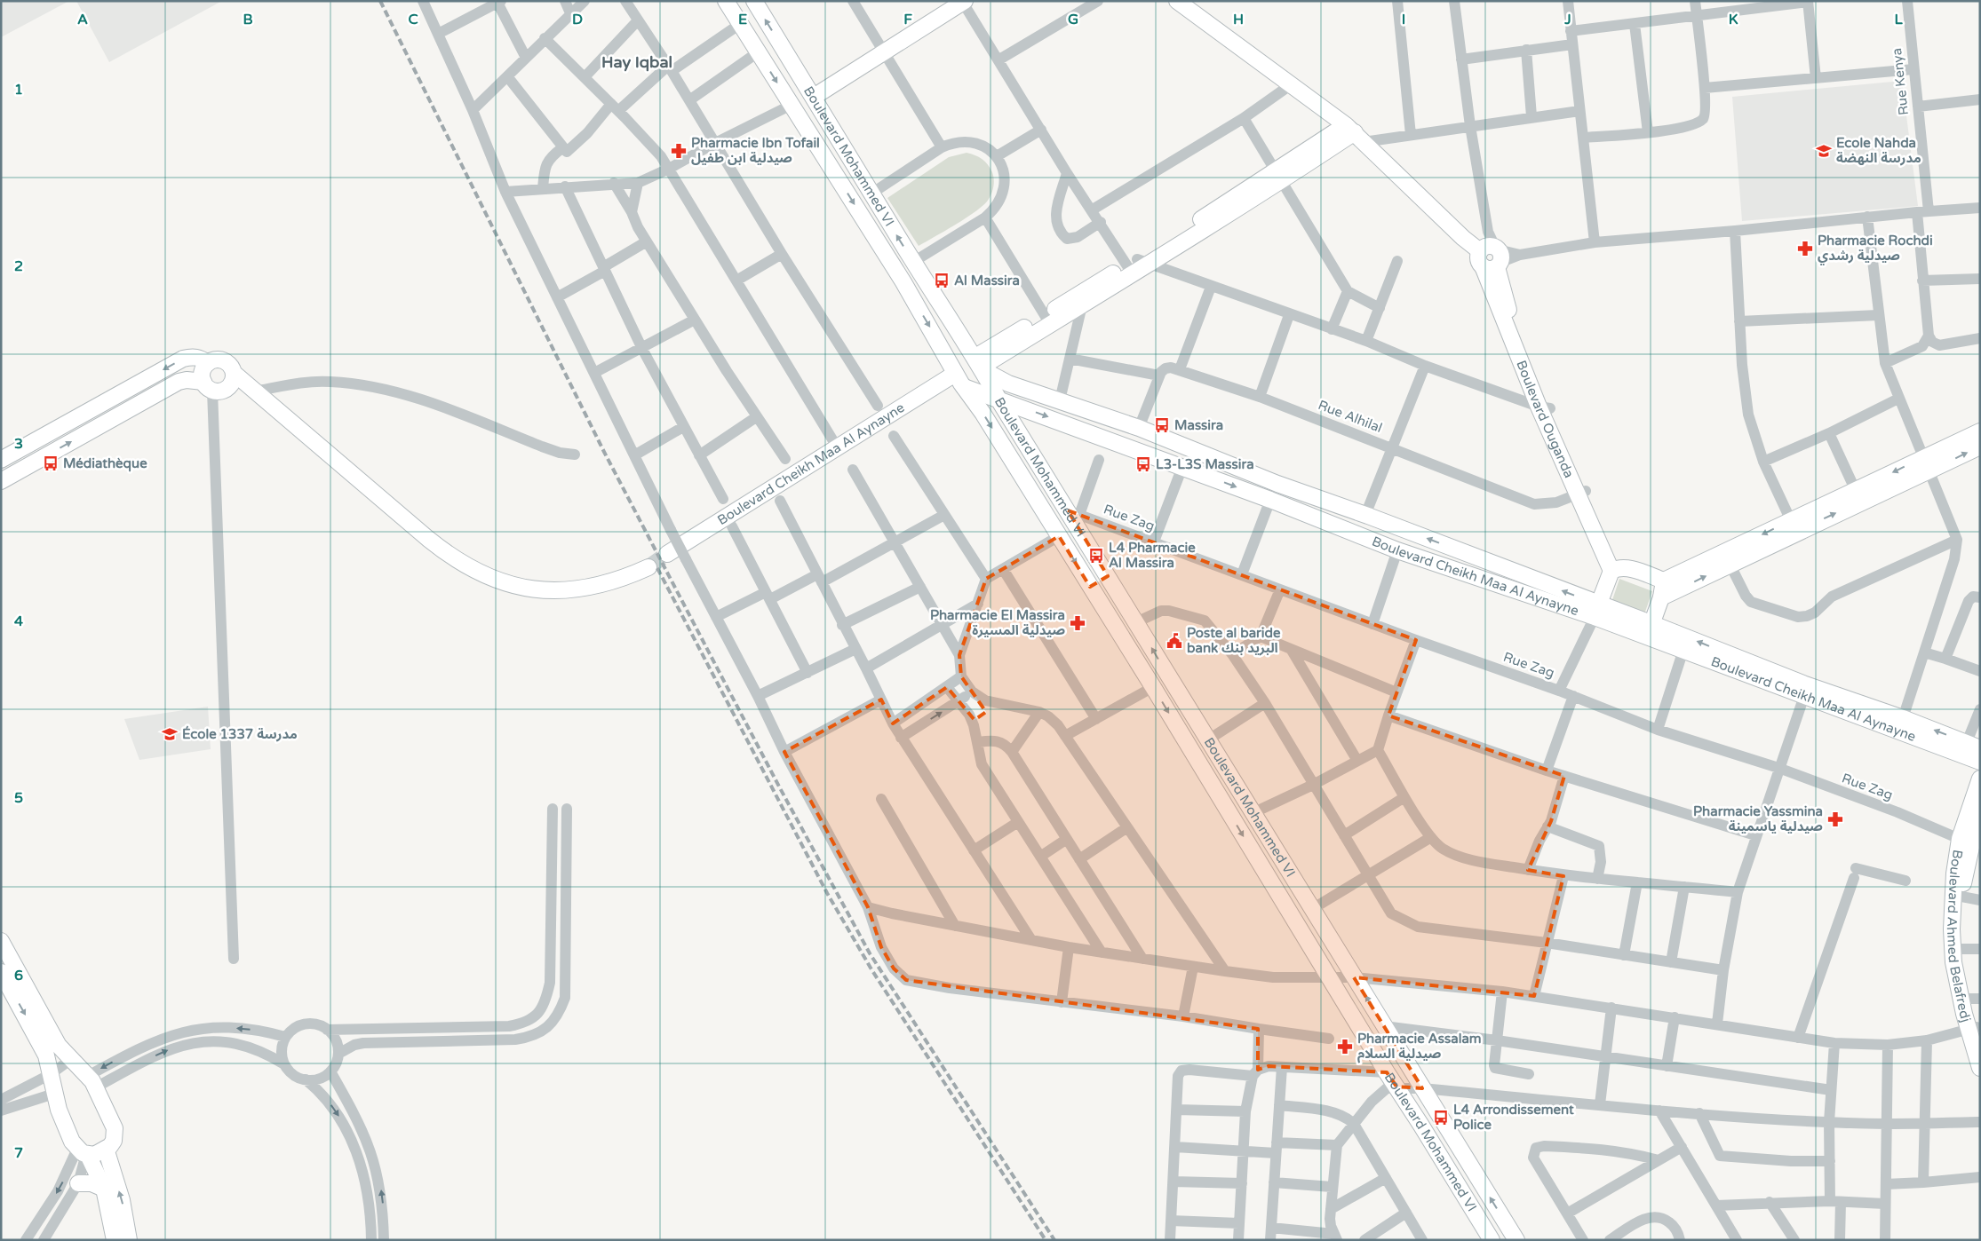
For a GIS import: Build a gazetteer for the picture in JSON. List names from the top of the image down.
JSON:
{
  "streets": {
    "main road": [
      "Boulevard Mohammed VI",
      "Boulevard Ouganda",
      "Boulevard Cheikh Maa Al Aynayne",
      "Boulevard Ahmed Belafredj"
    ],
    "street": ["Rue Kenya", "Rue Alhilal", "Rue Zag"]
  },
  "crossings": [
    ["Boulevard Mohammed VI", "Boulevard Cheikh Maa Al Aynayne"],
    ["Boulevard Mohammed VI", "Rue Zag"],
    ["Rue Alhilal", "Boulevard Ouganda"],
    ["Rue Zag", "Boulevard Ahmed Belafredj"]
  ],
  "districts": ["Hay Iqbal"],
  "places": {
    "pharmacy": [
      "Pharmacie Ibn Tofail صيدلية ابن طفيل",
      "Pharmacie Rochdi صيدلية رشدي",
      "Pharmacie El Massira صيدلية المسيرة",
      "Pharmacie Yassmina صيدلية ياسمينة",
      "Pharmacie Assalam صيدلية السلام"
    ],
    "school or university": ["Ecole Nahda مدرسة النهضة", "École مدرسة 1337"],
    "bus stop": [
      "Al Massira",
      "Massira",
      "Médiathèque",
      "L3-L3S Massira",
      "L4 Pharmacie Al Massira",
      "L4 Arrondissement Police"
    ],
    "public building": ["Poste al baride bank البريد بنك"]
  },
  "grid": {
    "columns": [
      "A",
      "B",
      "C",
      "D",
      "E",
      "F",
      "G",
      "H",
      "I",
      "J",
      "K",
      "L"
    ],
    "rows": [
      "1",
      "2",
      "3",
      "4",
      "5",
      "6",
      "7"
    ]
  }
}
